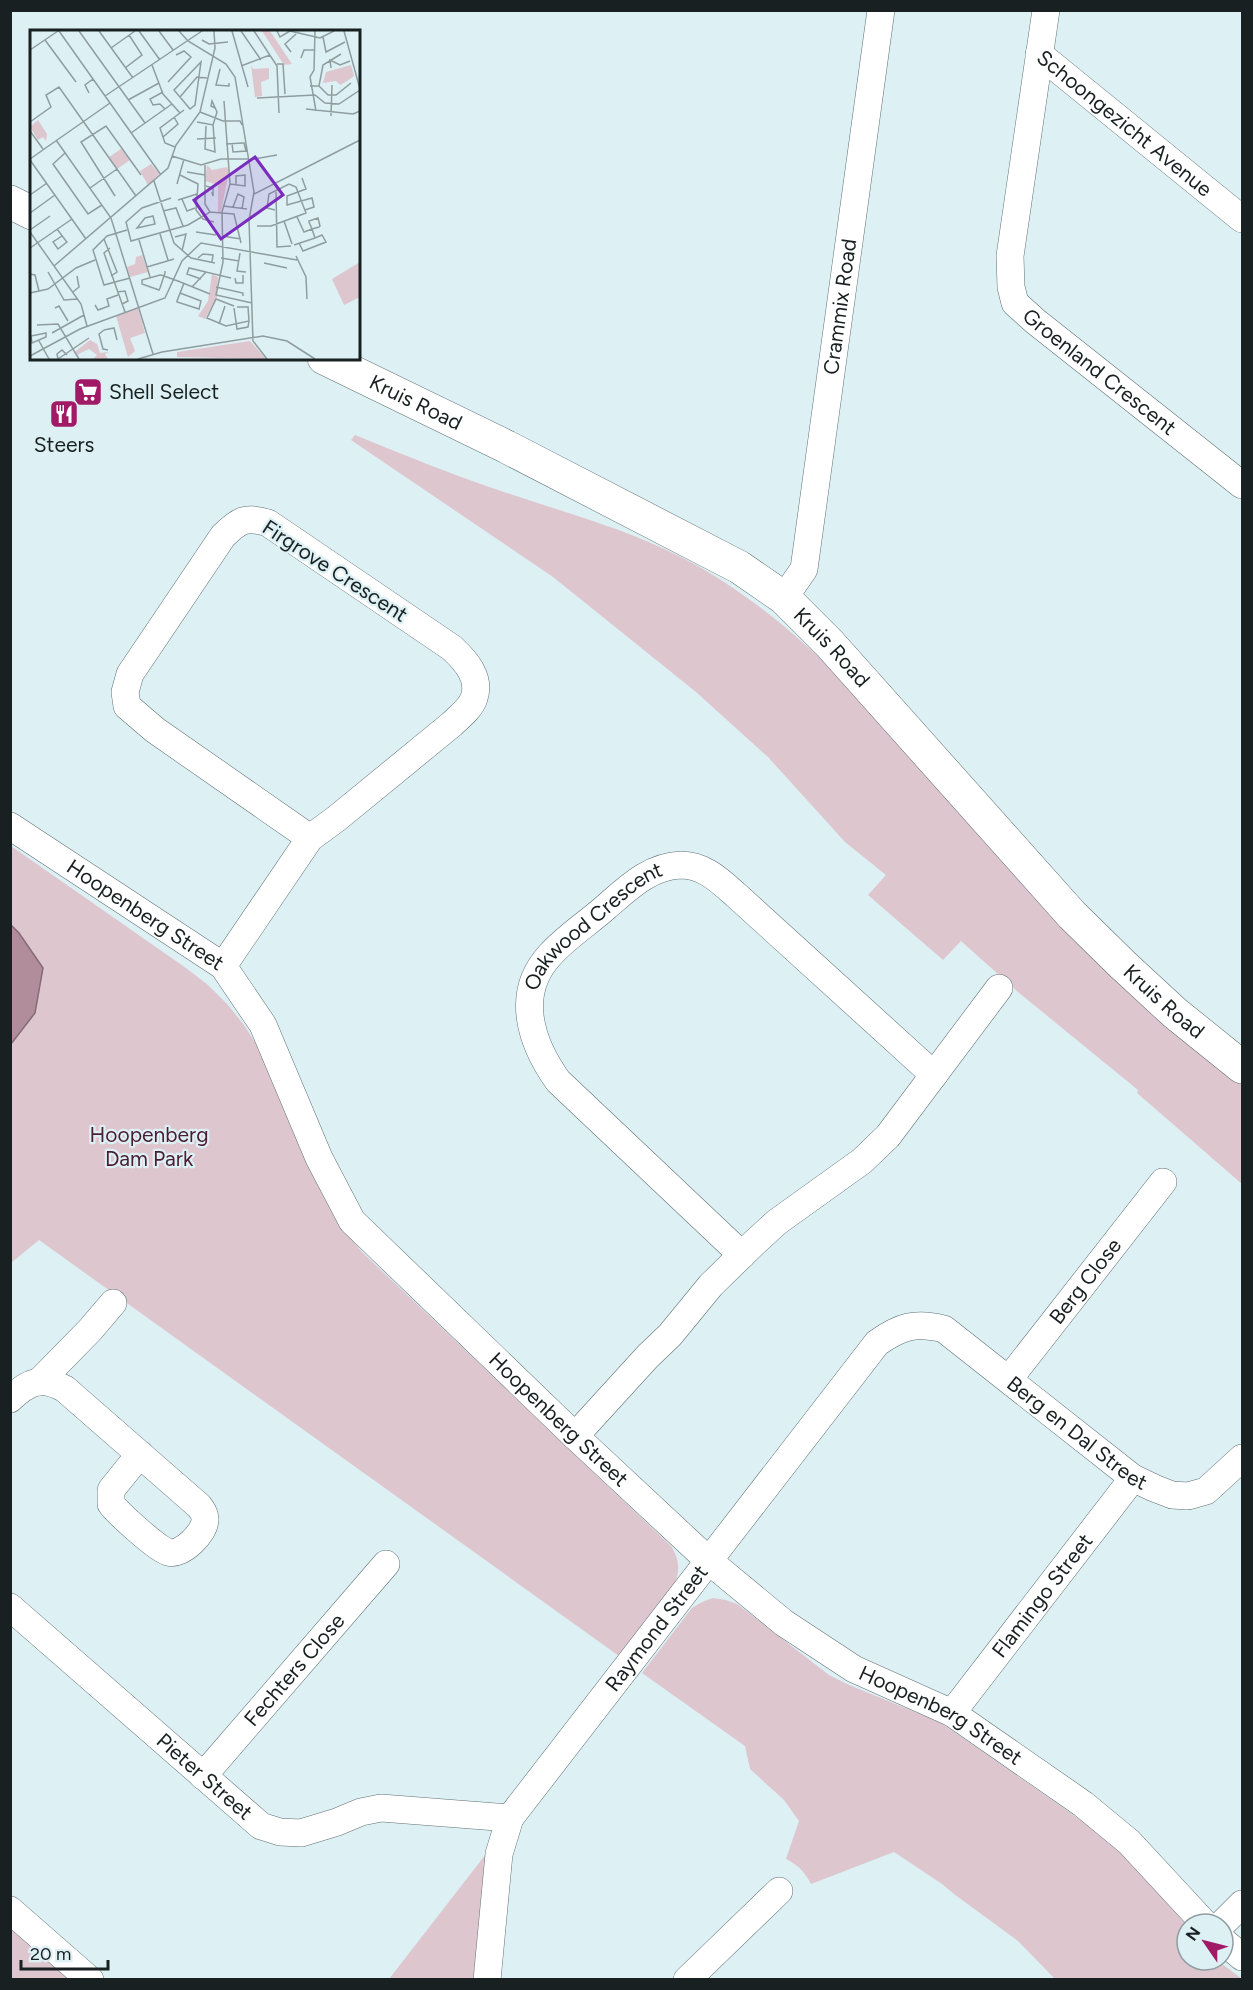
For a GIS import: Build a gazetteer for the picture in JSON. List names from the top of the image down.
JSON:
{
  "streets": {
    "street": [
      "Schoongezicht Avenue",
      "Crammix Road",
      "Groenland Crescent",
      "Kruis Road",
      "Firgrove Crescent",
      "Hoopenberg Street",
      "Oakwood Crescent",
      "Berg Close",
      "Berg en Dal Street",
      "Flamingo Street",
      "Raymond Street",
      "Fechters Close",
      "Pieter Street"
    ]
  },
  "crossings": [
    ["Schoongezicht Avenue", "Groenland Crescent"],
    ["Crammix Road", "Kruis Road"],
    ["Firgrove Crescent", "Hoopenberg Street"],
    ["Hoopenberg Street", "Flamingo Street"],
    ["Hoopenberg Street", "Raymond Street"],
    ["Berg Close", "Berg en Dal Street"],
    ["Berg en Dal Street", "Flamingo Street"],
    ["Berg en Dal Street", "Raymond Street"],
    ["Raymond Street", "Pieter Street"],
    ["Fechters Close", "Pieter Street"]
  ],
  "parks": ["Hoopenberg Dam Park"],
  "places": {
    "supermarket": ["Shell Select"],
    "restaurant": ["Steers"]
  },
  "scale_bar": "20 m",
  "north": "top left"
}
